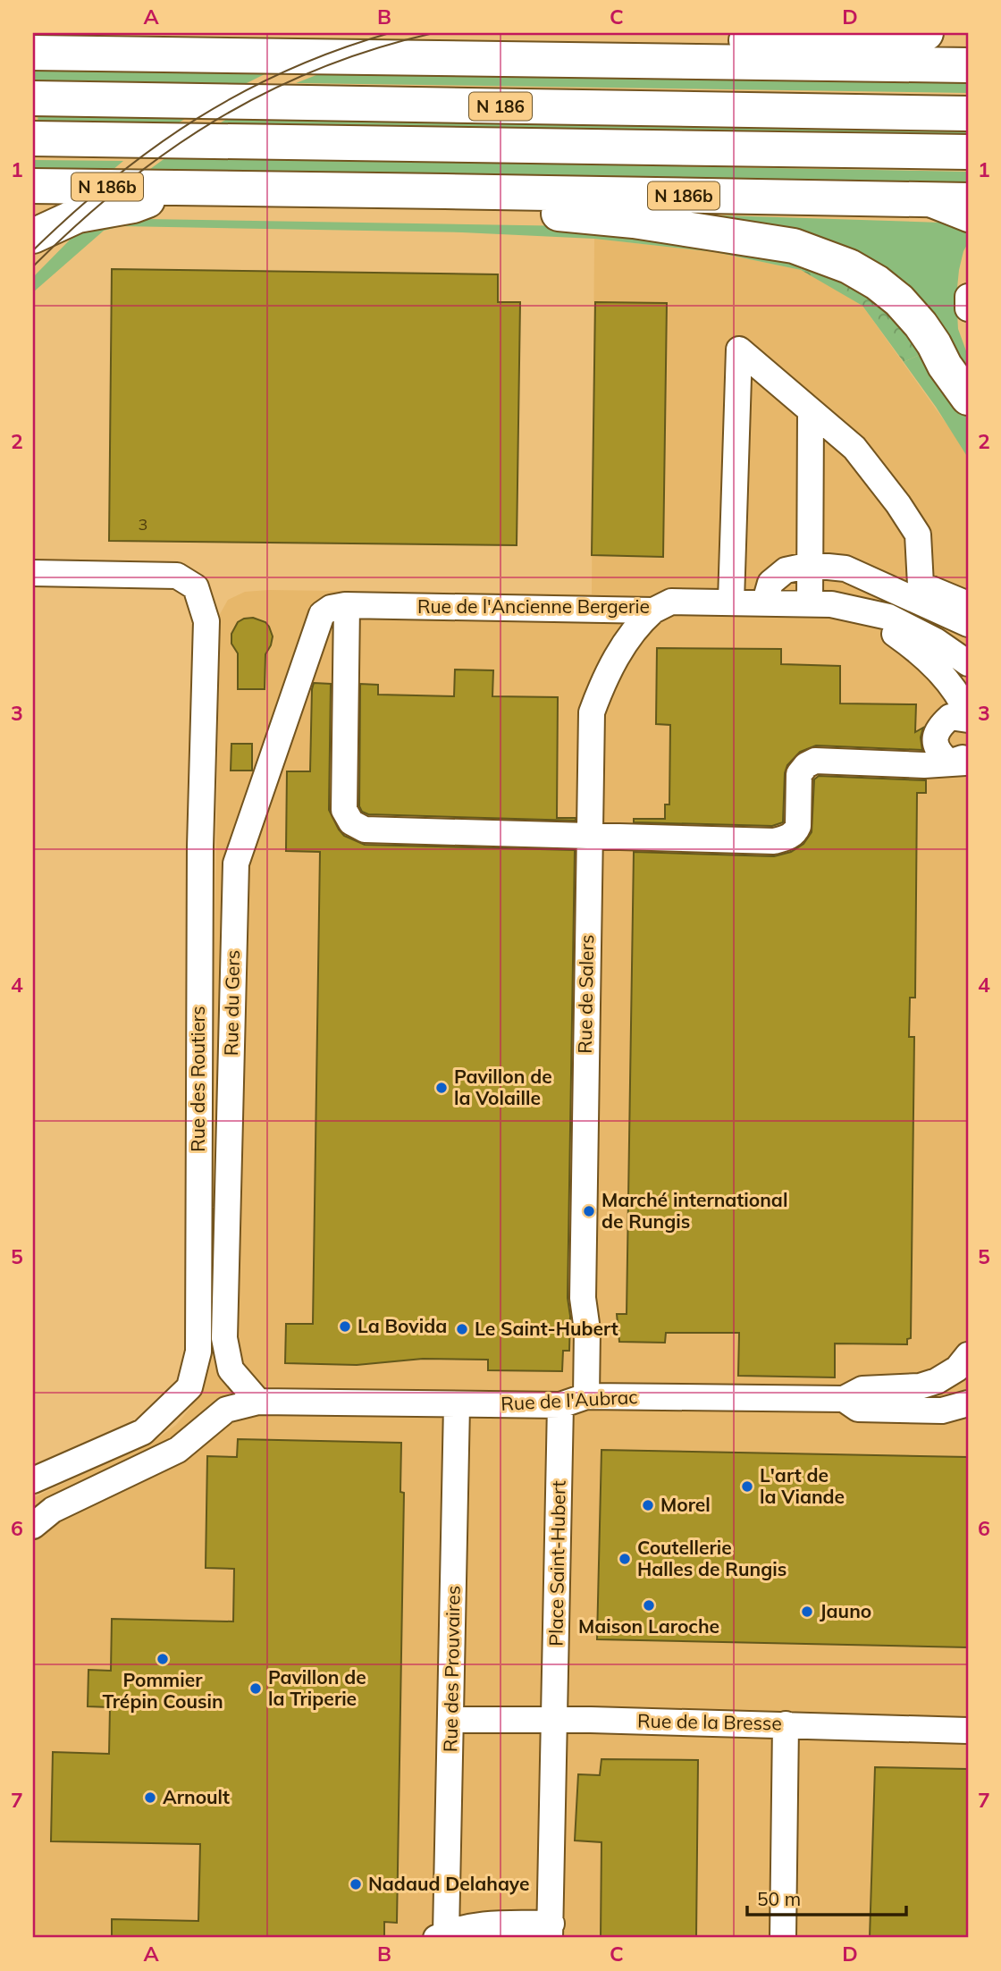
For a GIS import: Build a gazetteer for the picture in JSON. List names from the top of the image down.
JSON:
{
  "streets": {
    "highway": ["N 186", "N 186b"],
    "street": [
      "Rue de l'Ancienne Bergerie",
      "Rue de Salers",
      "Rue du Gers",
      "Rue des Routiers",
      "Rue de l'Aubrac",
      "Place Saint-Hubert",
      "Rue des Prouvaires",
      "Rue de la Bresse"
    ]
  },
  "crossings": [
    ["Rue de l'Ancienne Bergerie", "Rue de Salers"],
    ["Rue de l'Ancienne Bergerie", "Rue du Gers"],
    ["Rue de Salers", "Rue de l'Aubrac"],
    ["Rue du Gers", "Rue de l'Aubrac"],
    ["Rue de l'Aubrac", "Place Saint-Hubert"],
    ["Rue de l'Aubrac", "Rue des Prouvaires"],
    ["Place Saint-Hubert", "Rue de la Bresse"],
    ["Rue des Prouvaires", "Rue de la Bresse"]
  ],
  "places": [
    "Pavillon de la Volaille",
    "Marché international de Rungis",
    "La Bovida",
    "Le Saint-Hubert",
    "L'art de la Viande",
    "Morel",
    "Coutellerie Halles de Rungis",
    "Maison Laroche",
    "Jauno",
    "Pommier Trépin Cousin",
    "Pavillon de la Triperie",
    "Arnoult",
    "Nadaud Delahaye"
  ],
  "house_numbers": ["3"],
  "scale_bar": "50 m",
  "grid": {
    "columns": [
      "A",
      "B",
      "C",
      "D"
    ],
    "rows": [
      "1",
      "2",
      "3",
      "4",
      "5",
      "6",
      "7"
    ]
  }
}
